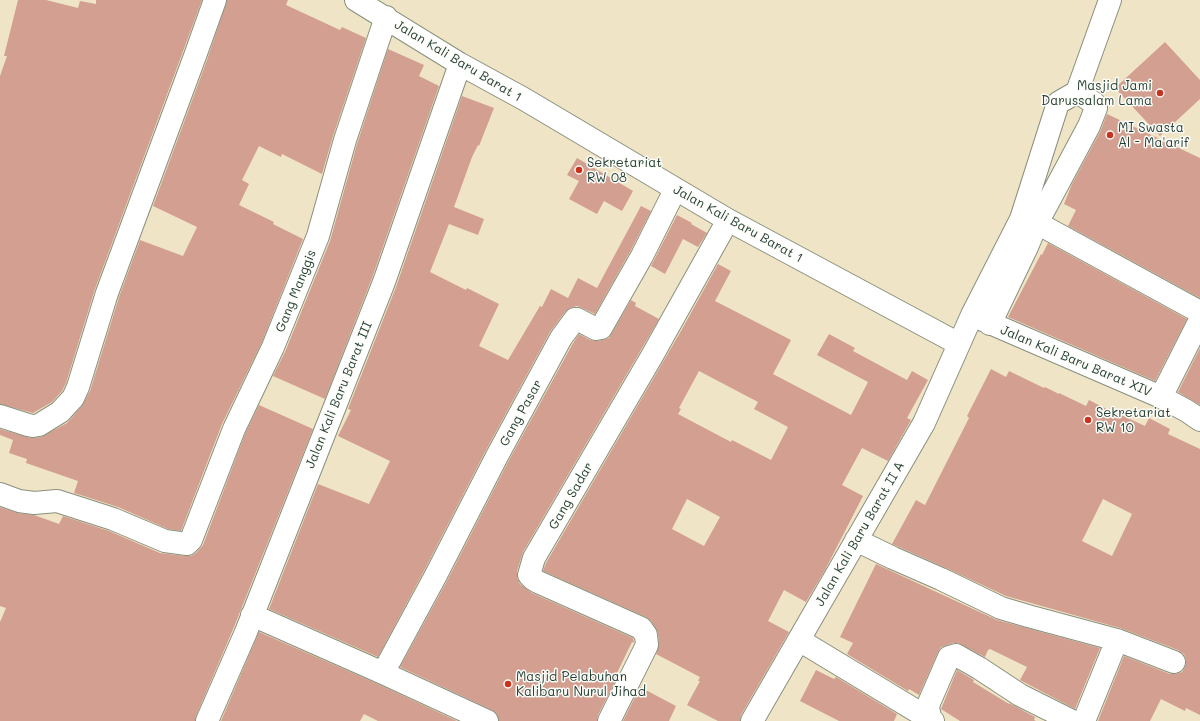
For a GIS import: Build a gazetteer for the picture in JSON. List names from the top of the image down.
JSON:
{
  "streets": {
    "street": [
      "Jalan Kali Baru Barat 1",
      "Gang Manggis",
      "Jalan Kali Baru Barat XIV",
      "Jalan Kali Baru Barat III",
      "Gang Pasar",
      "Gang Sadar",
      "Jalan Kali Baru Barat II A"
    ]
  },
  "crossings": [
    ["Jalan Kali Baru Barat 1", "Gang Manggis"],
    ["Jalan Kali Baru Barat 1", "Jalan Kali Baru Barat III"],
    ["Jalan Kali Baru Barat 1", "Gang Pasar"],
    ["Jalan Kali Baru Barat 1", "Gang Sadar"],
    ["Jalan Kali Baru Barat 1", "Jalan Kali Baru Barat II A"],
    ["Jalan Kali Baru Barat XIV", "Jalan Kali Baru Barat II A"]
  ],
  "places": [
    "Masjid Jami Darussalam Lama",
    "MI Swasta Al - Ma'arif",
    "Sekretariat RW 08",
    "Sekretariat RW 10",
    "Masjid Pelabuhan Kalibaru Nurul Jihad"
  ]
}
